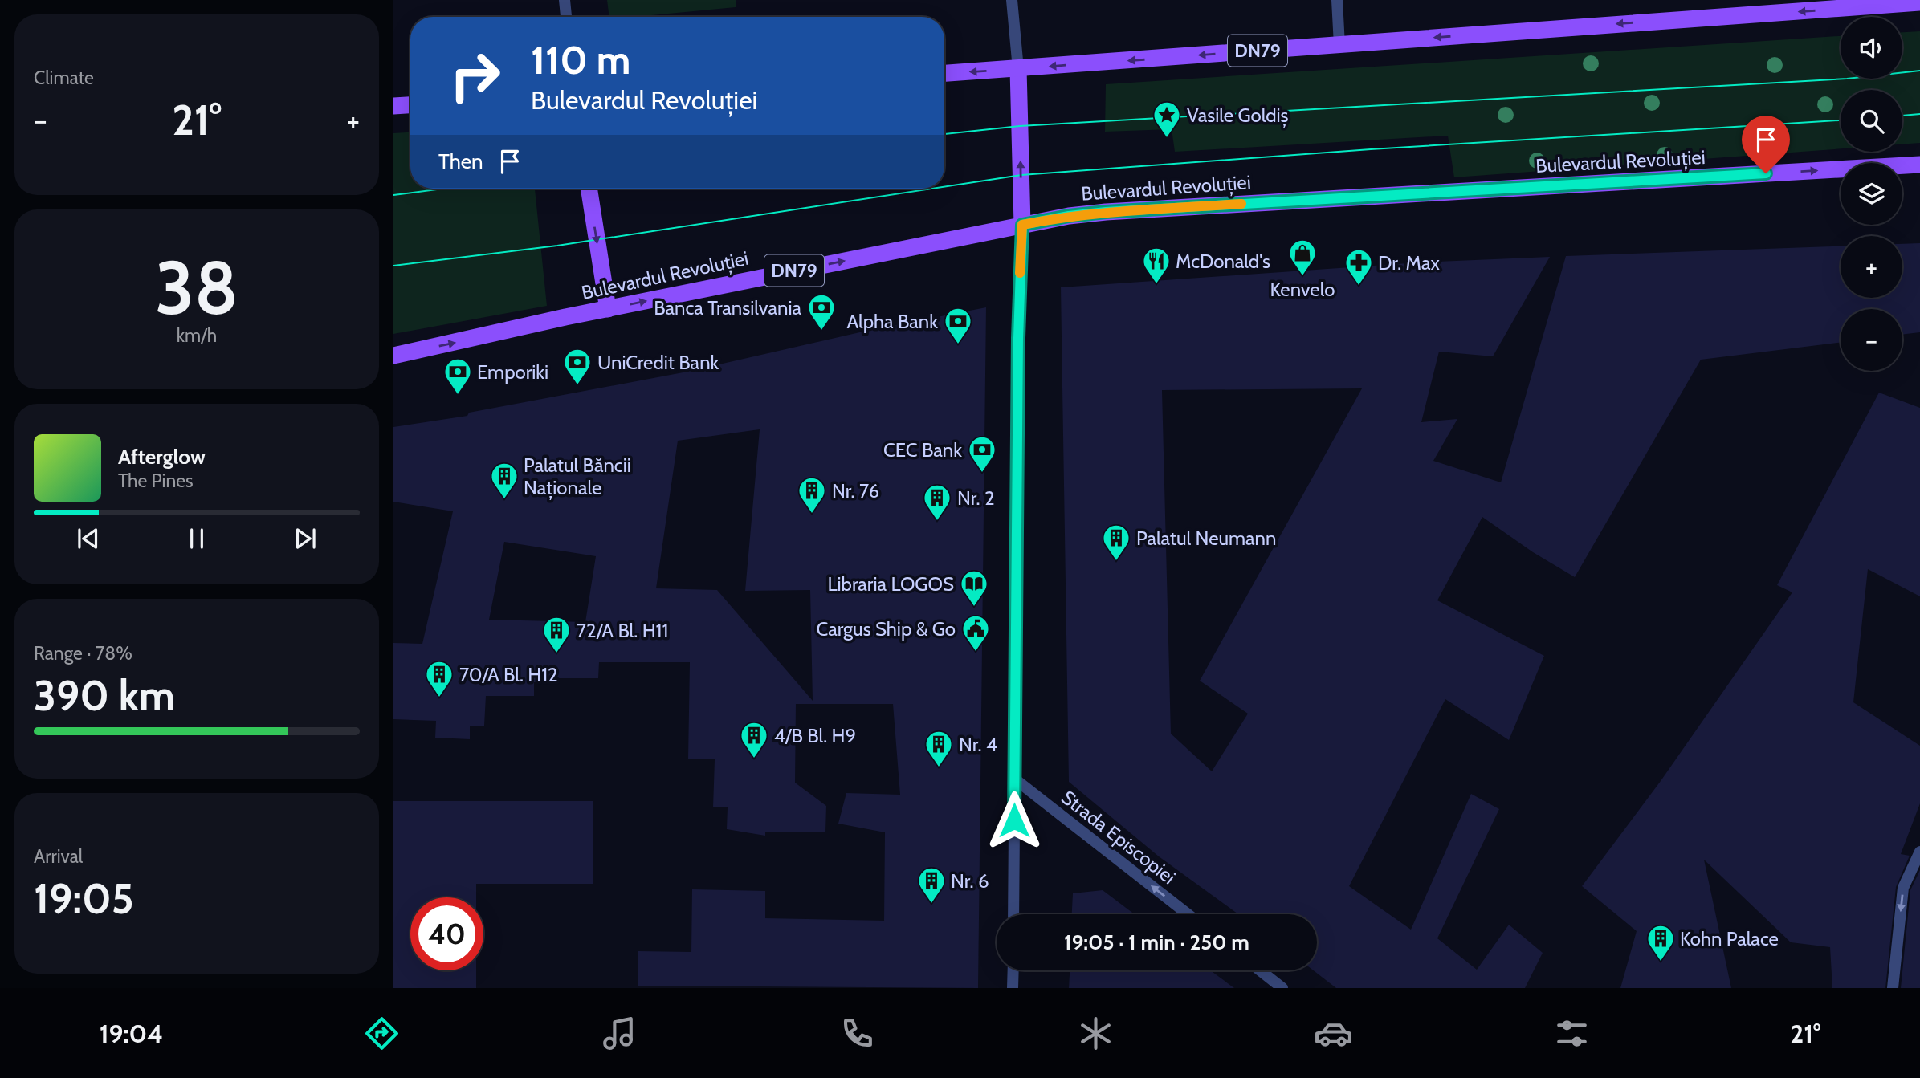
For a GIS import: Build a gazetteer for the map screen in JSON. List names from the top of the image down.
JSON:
{
  "streets": {
    "main road": ["DN79", "Bulevardul Revoluției"],
    "street": ["Strada Episcopiei"]
  },
  "one_way": ["Bulevardul Revoluției", "Strada Episcopiei"],
  "places": {
    "place": ["Vasile Goldiș"],
    "shop": ["Kenvelo"],
    "restaurant": ["McDonald's"],
    "pharmacy": ["Dr. Max"],
    "bank": [
      "Banca Transilvania",
      "Alpha Bank",
      "UniCredit Bank",
      "Emporiki",
      "CEC Bank"
    ],
    "building": [
      "Palatul Băncii Naționale",
      "Nr. 76",
      "Nr. 2",
      "Palatul Neumann",
      "72/A Bl. H11",
      "70/A Bl. H12",
      "4/B Bl. H9",
      "Nr. 4",
      "Nr. 6",
      "Kohn Palace"
    ],
    "library": ["Libraria LOGOS"],
    "public building": ["Cargus Ship & Go"]
  },
  "page": {
    "tile": [
      "Climate",
      ["38", "km/h"],
      ["Range · 78%", "390 km"],
      ["Arrival", "19:05"]
    ],
    "map_buttons": ["+", "−"],
    "turn": ["110 m", "Bulevardul Revoluției"],
    "heat": ["−", "21°", "+"],
    "then": "Then",
    "song": ["Afterglow", "The Pines"],
    "limit": "40",
    "trip": "19:05 · 1 min · 250 m",
    "tabs": ["19:04", "21°"]
  }
}
